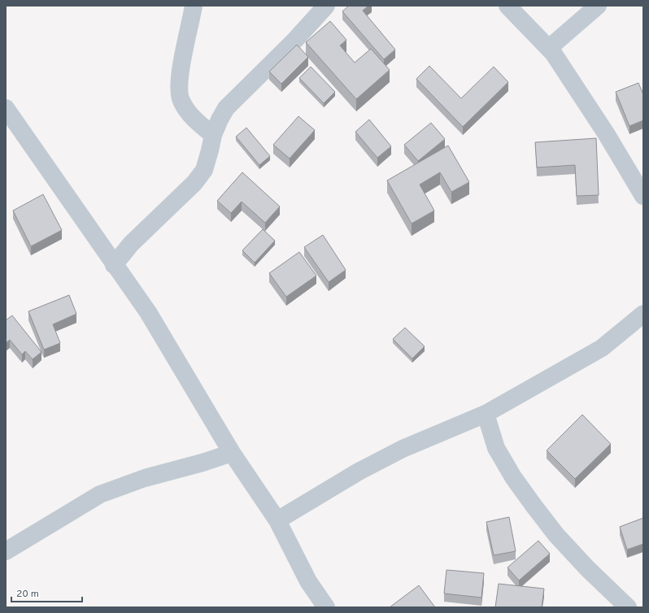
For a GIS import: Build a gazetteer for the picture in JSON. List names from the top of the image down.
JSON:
{
  "scale_bar": "20 m"
}
